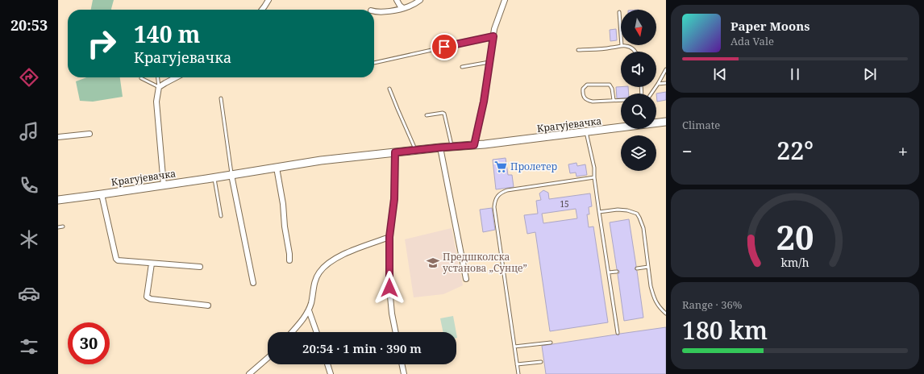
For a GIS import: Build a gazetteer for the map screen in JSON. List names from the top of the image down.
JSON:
{
  "streets": {
    "main road": ["Крагујевачка"]
  },
  "places": {
    "supermarket": ["Пролетер"],
    "school or university": ["Предшколска установа „Сунце”"]
  },
  "house_numbers": ["15"],
  "north": "bottom",
  "page": {
    "tabs": "20:53",
    "turn": ["140 m", "Крагујевачка"],
    "song": ["Paper Moons", "Ada Vale"],
    "tile": [
      "Climate",
      ["Range · 36%", "180 km"]
    ],
    "heat": ["−", "22°", "+"],
    "limit": "30",
    "trip": "20:54 · 1 min · 390 m",
    "gauge": ["20", "km/h"]
  }
}
